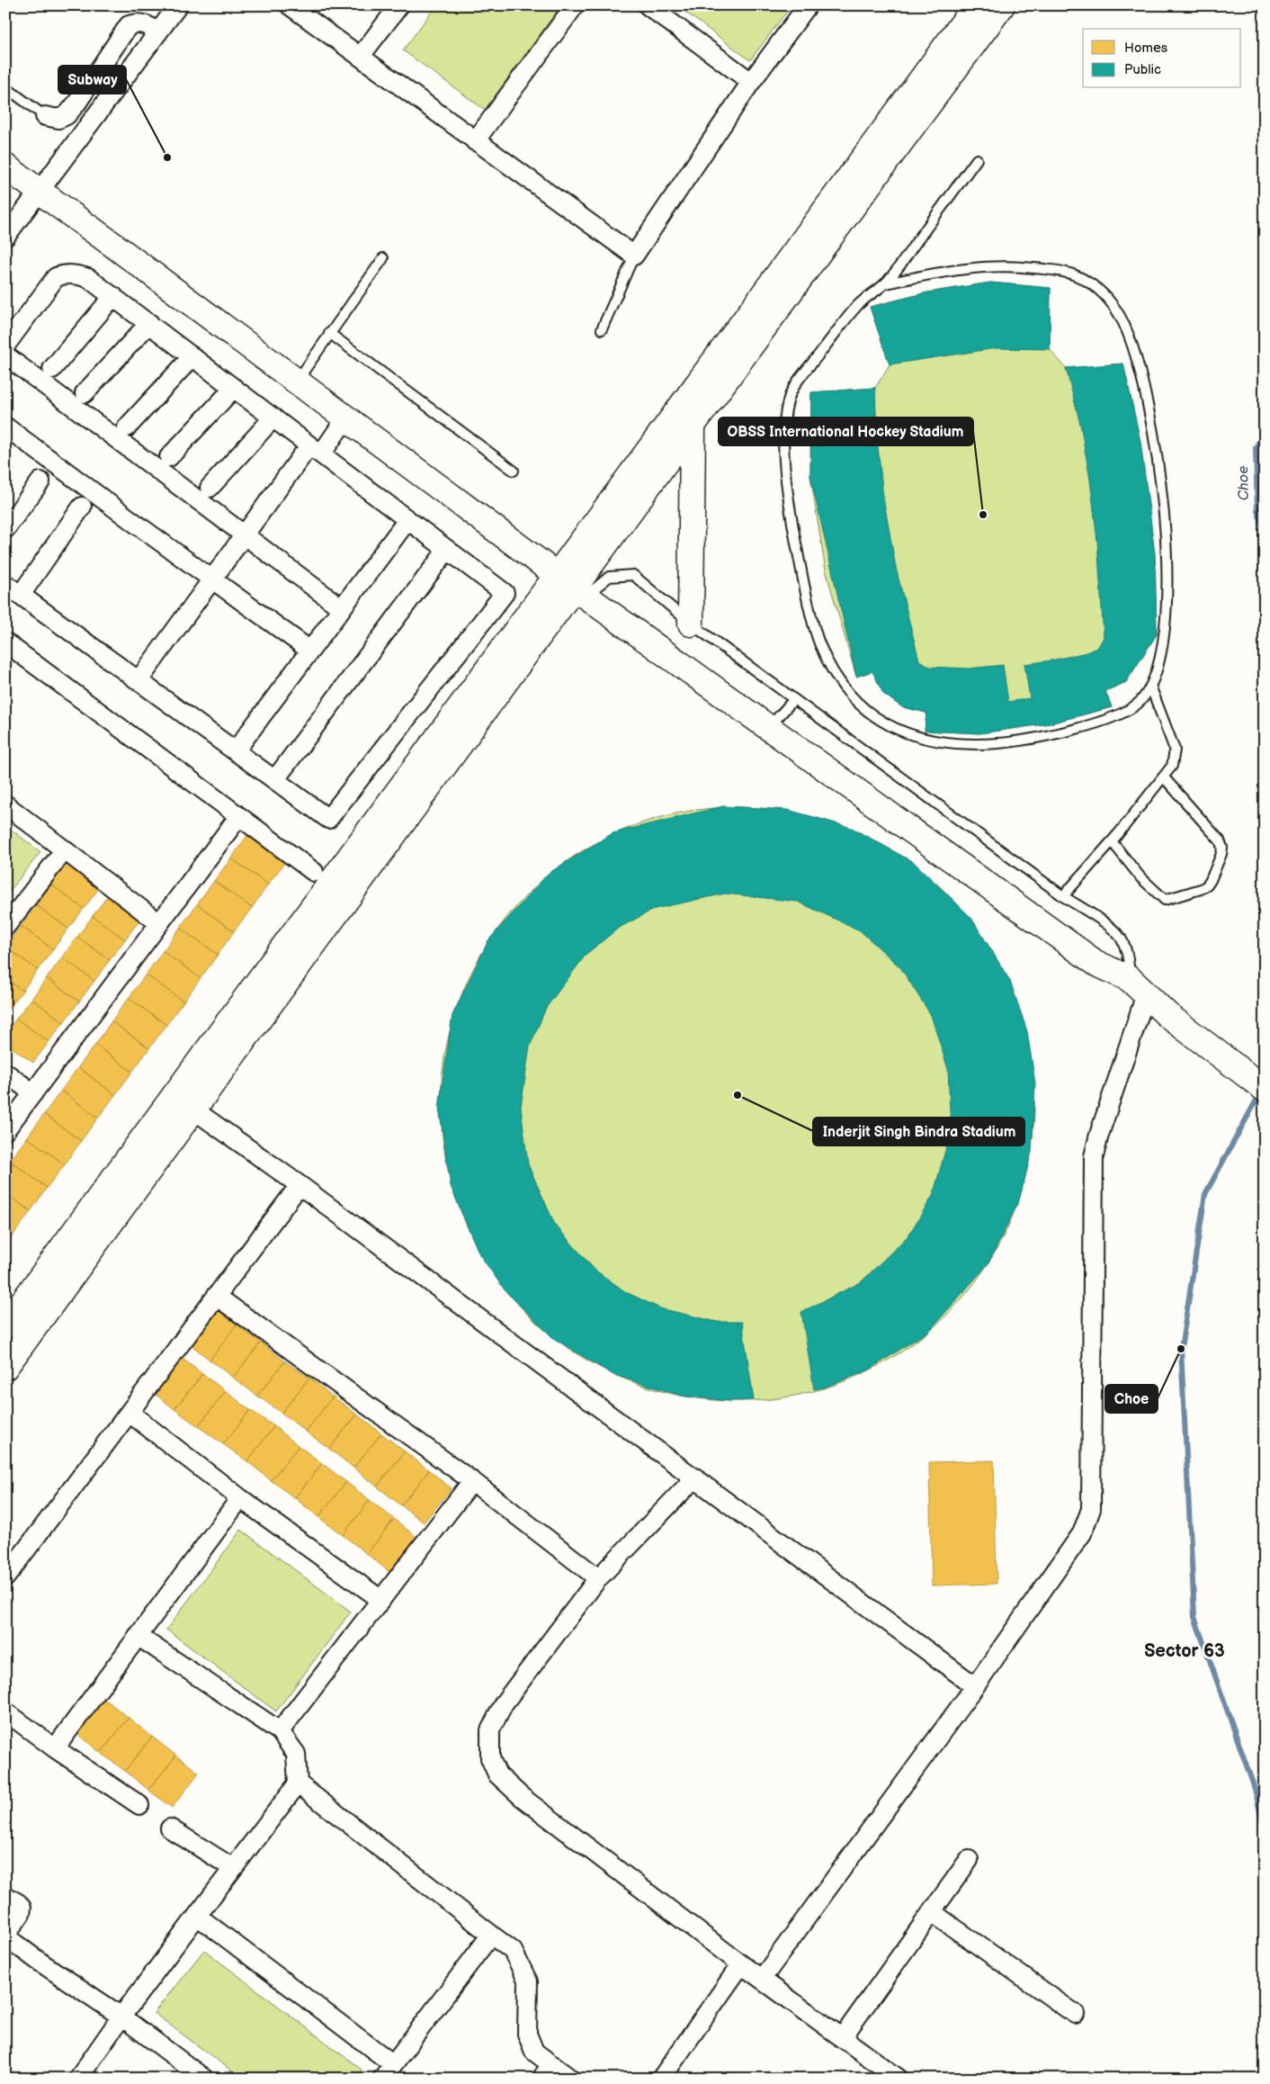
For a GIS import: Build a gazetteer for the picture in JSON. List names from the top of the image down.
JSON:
{
  "districts": ["Sector 63"],
  "water": ["Choe"],
  "places": [
    "Subway",
    "OBSS International Hockey Stadium",
    "Inderjit Singh Bindra Stadium",
    "Choe"
  ],
  "legend": ["Homes", "Public"]
}
